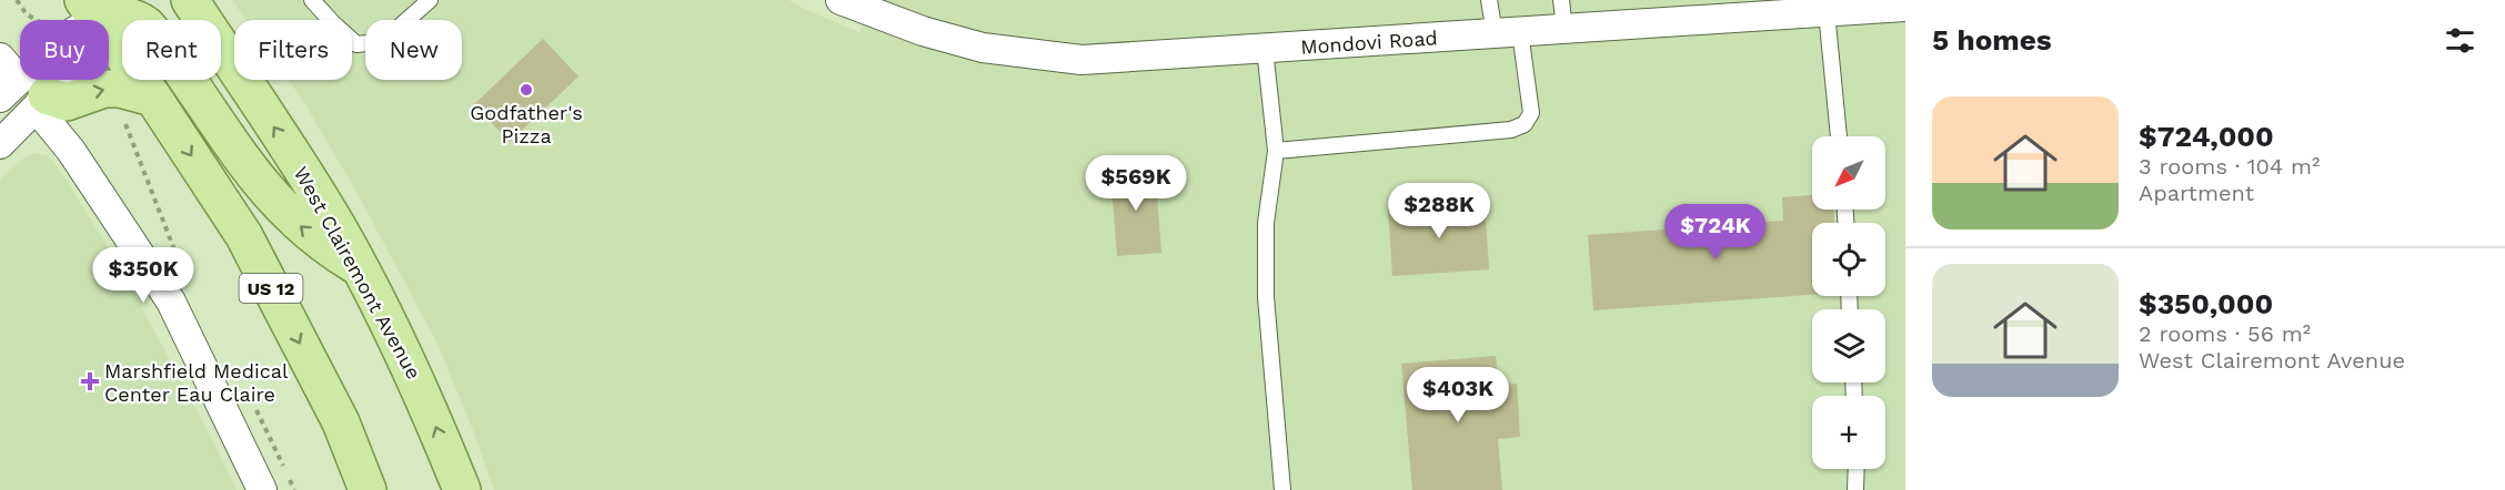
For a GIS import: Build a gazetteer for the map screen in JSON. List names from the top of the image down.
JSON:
{
  "streets": {
    "main road": ["West Clairemont Avenue", "US 12"],
    "street": ["Mondovi Road"]
  },
  "places": {
    "other": ["Godfather's Pizza"],
    "health": ["Marshfield Medical Center Eau Claire"]
  },
  "north": "bottom left",
  "page": {
    "heading": "5 homes",
    "chip": [
      "Buy",
      "Rent",
      "Filters",
      "New"
    ],
    "list": [
      {
        "name": "$724,000",
        "note": "3 rooms · 104 m² · Apartment"
      },
      {
        "name": "$350,000",
        "note": "2 rooms · 56 m² · West Clairemont Avenue"
      }
    ],
    "map_buttons": "+",
    "price": [
      "$569K",
      "$288K",
      "$724K",
      "$350K",
      "$403K"
    ]
  }
}
